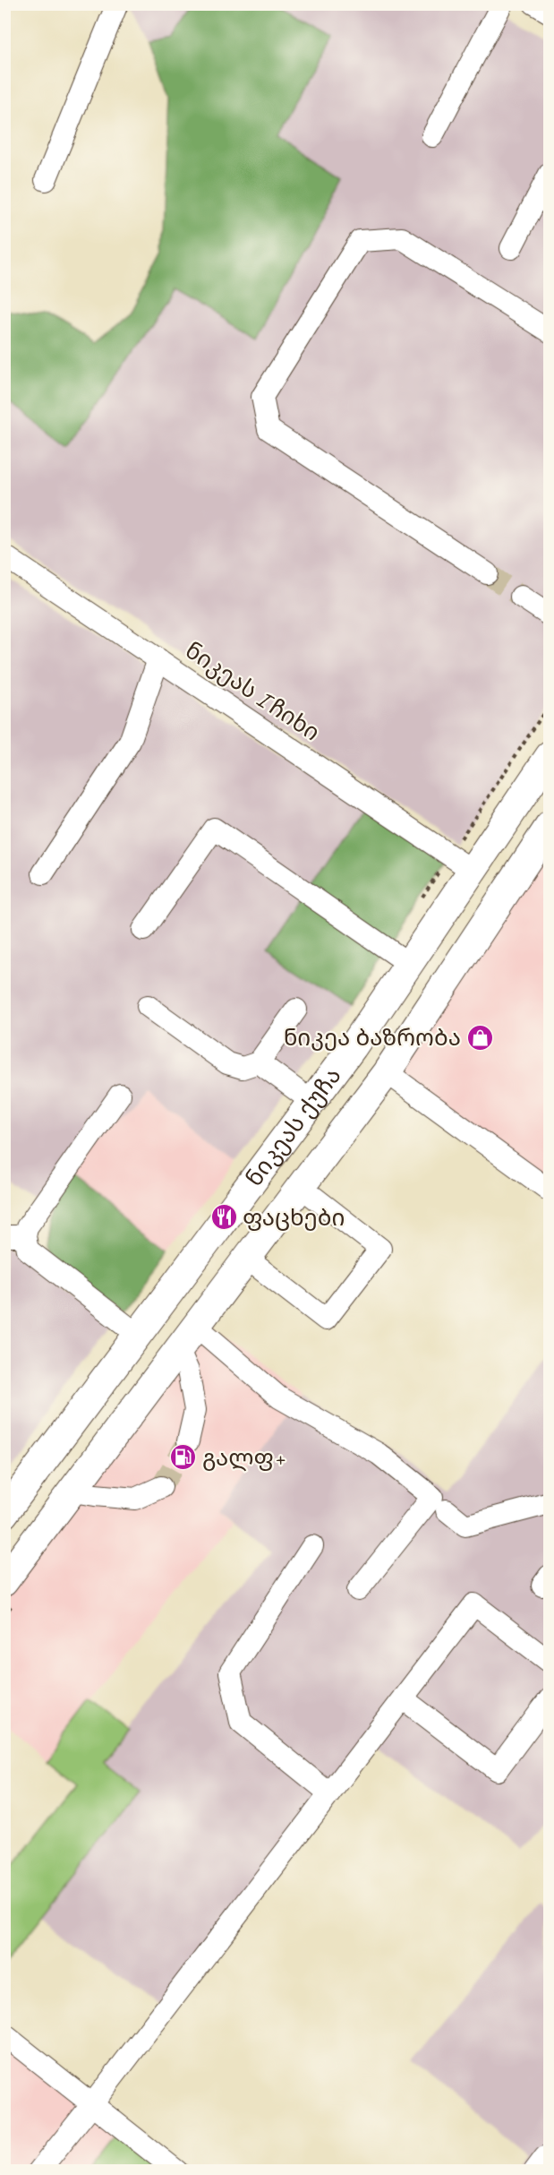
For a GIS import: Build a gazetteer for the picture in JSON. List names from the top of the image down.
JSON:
{
  "streets": {
    "main road": ["ნიკეას ქუჩა"],
    "street": ["ნიკეას I ჩიხი"]
  },
  "crossings": [
    ["ნიკეას I ჩიხი", "ნიკეას ქუჩა"]
  ],
  "places": {
    "shop": ["ნიკეა ბაზრობა"],
    "restaurant": ["ფაცხები"],
    "fuel station": ["გალფ+"]
  }
}
